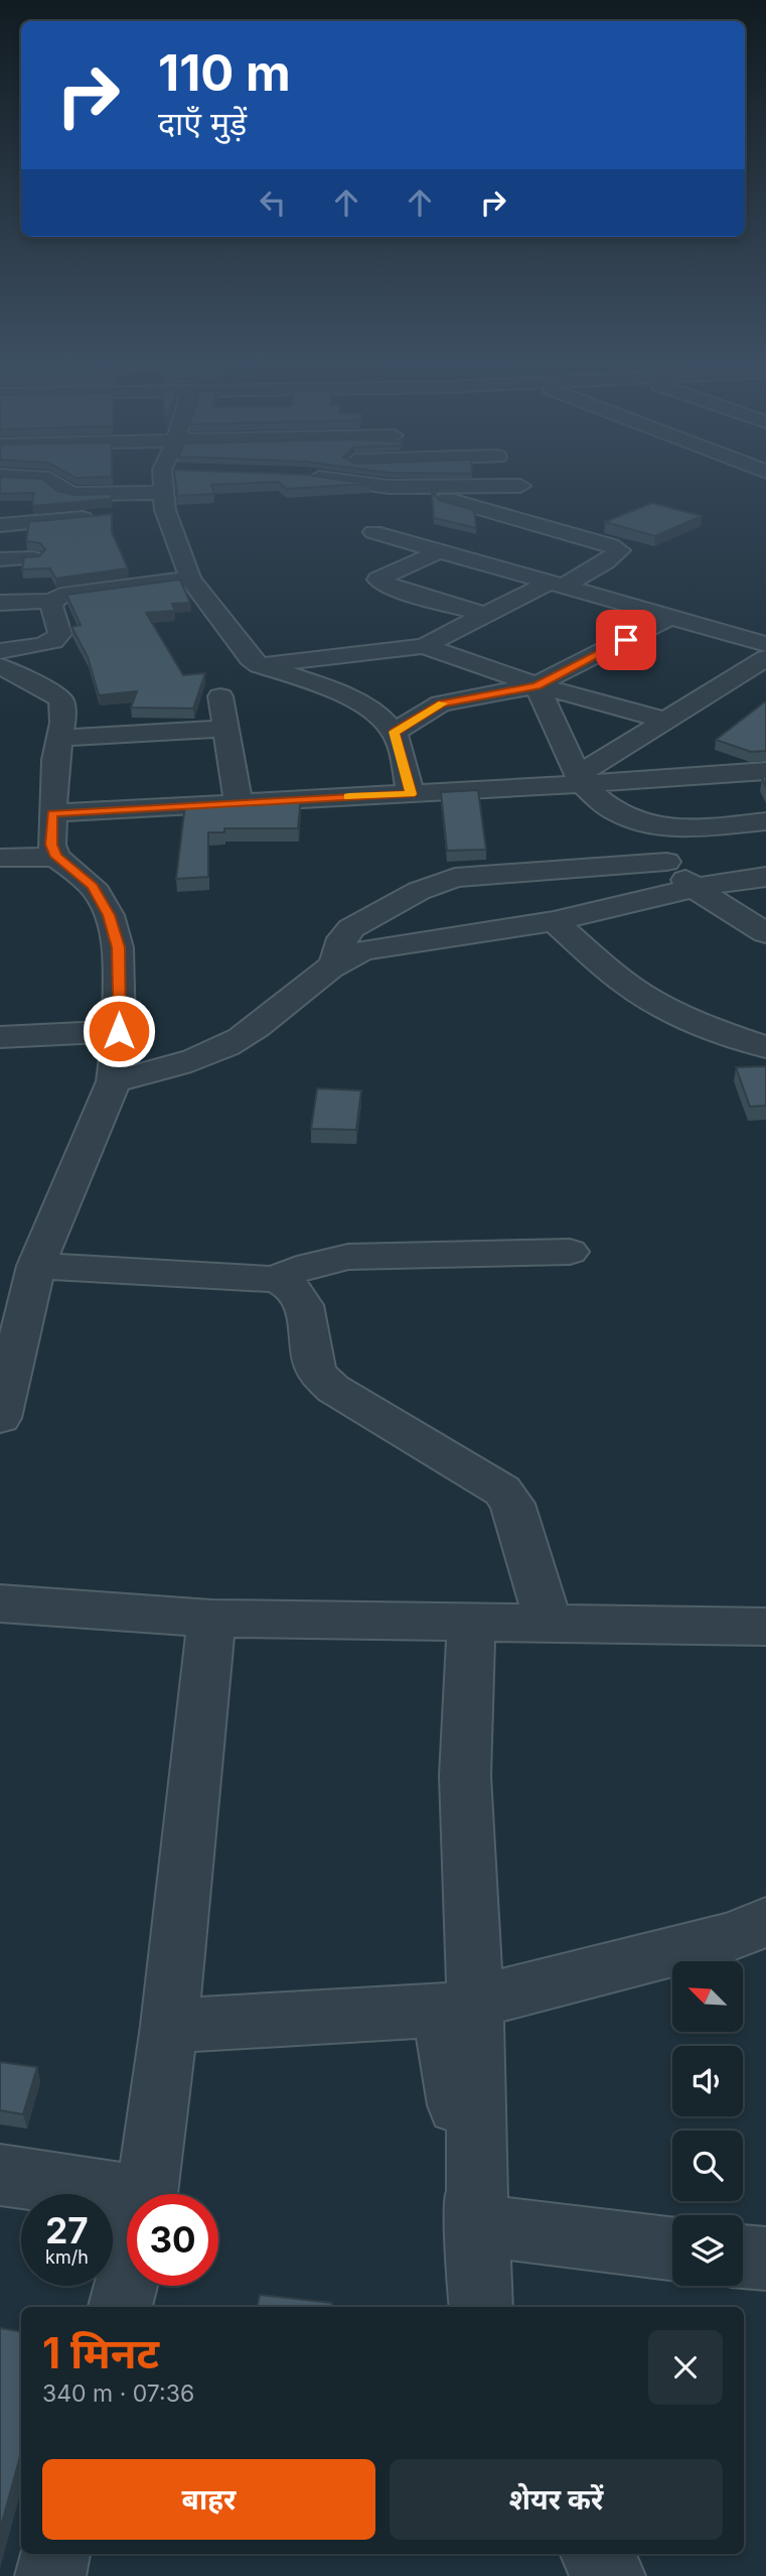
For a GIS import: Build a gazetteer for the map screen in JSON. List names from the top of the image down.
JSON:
{
  "north": "top left",
  "page": {
    "turn": ["110 m", "दाएँ मुड़ें"],
    "speed": "27 km/h",
    "limit": "30",
    "heading": ["1 मिनट", "340 m · 07:36"],
    "buttons": ["बाहर", "शेयर करें"]
  }
}
